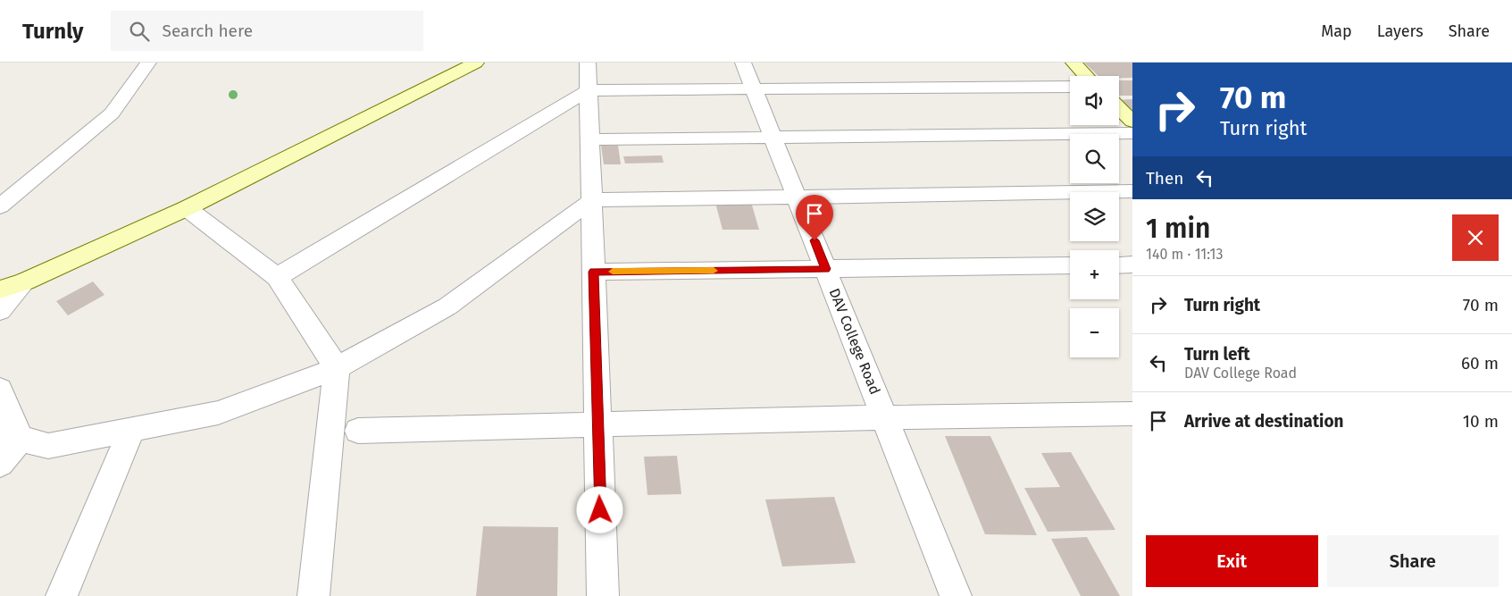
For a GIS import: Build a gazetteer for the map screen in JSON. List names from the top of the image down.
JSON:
{
  "streets": {
    "street": ["DAV College Road"]
  },
  "page": {
    "header": "Turnly",
    "search": "Search here",
    "nav": ["Map", "Layers", "Share"],
    "turn": ["70 m", "Turn right"],
    "map_buttons": ["+", "−"],
    "then": "Then",
    "heading": ["1 min", "140 m · 11:13"],
    "list": [
      {
        "name": "Turn right",
        "value": "70 m"
      },
      {
        "name": "Turn left",
        "note": "DAV College Road",
        "value": "60 m"
      },
      {
        "name": "Arrive at destination",
        "value": "10 m"
      }
    ],
    "buttons": ["Exit", "Share"]
  }
}
